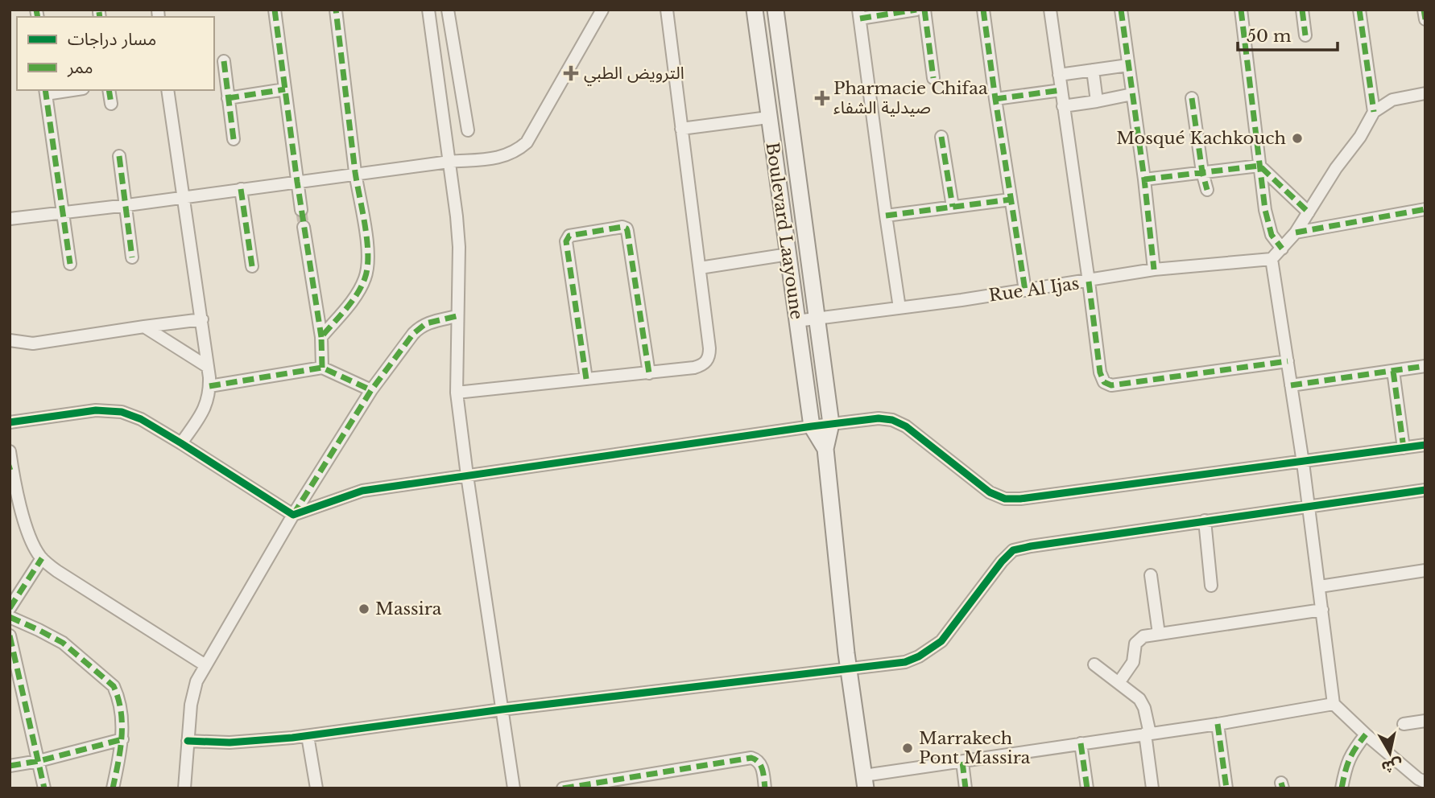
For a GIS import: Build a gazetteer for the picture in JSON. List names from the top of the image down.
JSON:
{
  "streets": {
    "street": ["Boulevard Laayoune", "Rue Al Ijas"]
  },
  "crossings": [
    ["Boulevard Laayoune", "Rue Al Ijas"]
  ],
  "places": {
    "health": ["الترويض الطبي", "Pharmacie Chifaa صيدلية الشفاء"],
    "other": ["Mosqué Kachkouch", "Massira", "Marrakech Pont Massira"]
  },
  "legend": ["مسار دراجات", "ممر"],
  "scale_bar": "50 m",
  "north": "bottom"
}
